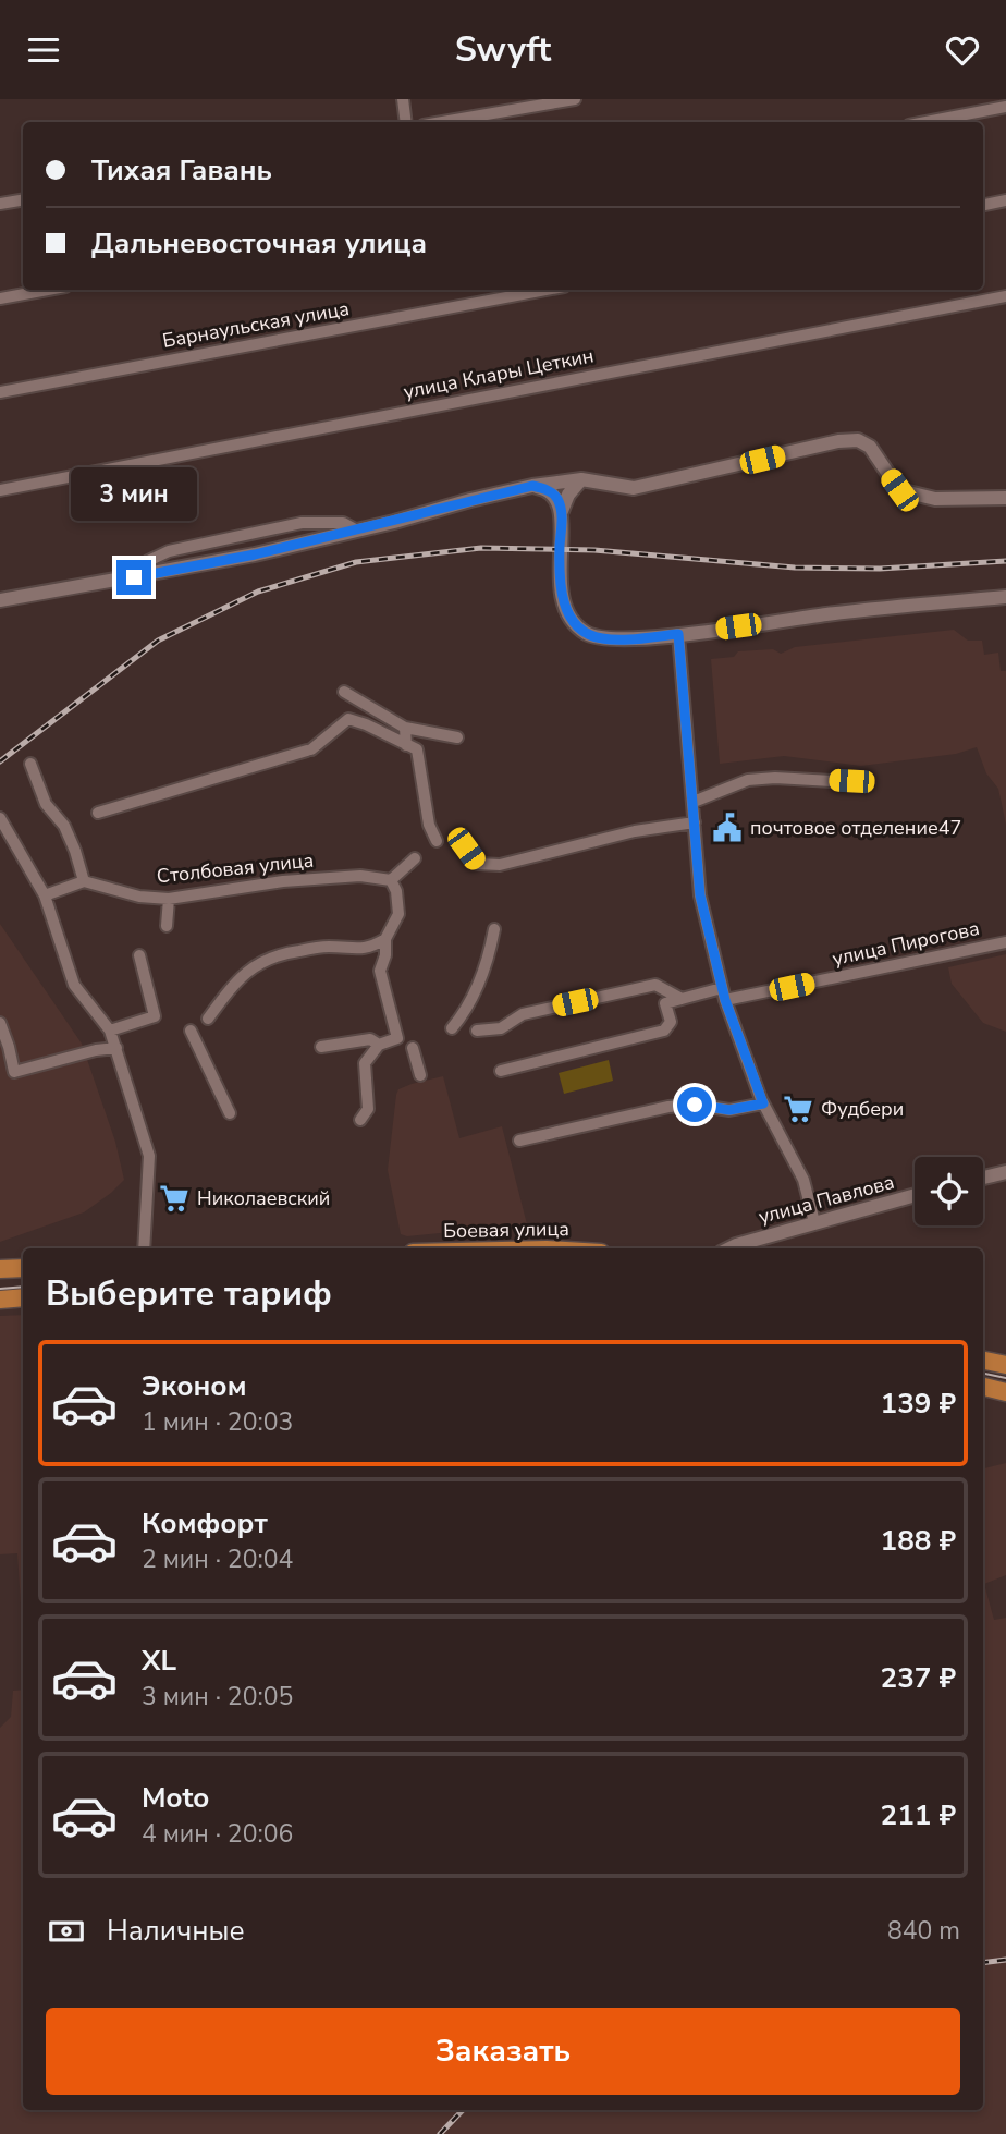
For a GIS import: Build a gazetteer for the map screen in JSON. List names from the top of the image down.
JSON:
{
  "streets": {
    "street": [
      "Барнаульская улица",
      "улица Клары Цеткин",
      "Столбовая улица",
      "улица Пирогова",
      "улица Павлова"
    ]
  },
  "places": {
    "public building": ["почтовое отделение47"],
    "supermarket": ["Фудбери", "Николаевский"]
  },
  "page": {
    "header": "Swyft",
    "banner": ["Тихая Гавань", "Дальневосточная улица"],
    "bubble": "3 мин",
    "heading": "Выберите тариф",
    "list": [
      {
        "name": "Эконом",
        "note": "1 мин · 20:03",
        "value": "139 ₽"
      },
      {
        "name": "Комфорт",
        "note": "2 мин · 20:04",
        "value": "188 ₽"
      },
      {
        "name": "XL",
        "note": "3 мин · 20:05",
        "value": "237 ₽"
      },
      {
        "name": "Moto",
        "note": "4 мин · 20:06",
        "value": "211 ₽"
      }
    ],
    "pay": ["Наличные", "840 m"],
    "buttons": "Заказать"
  }
}
